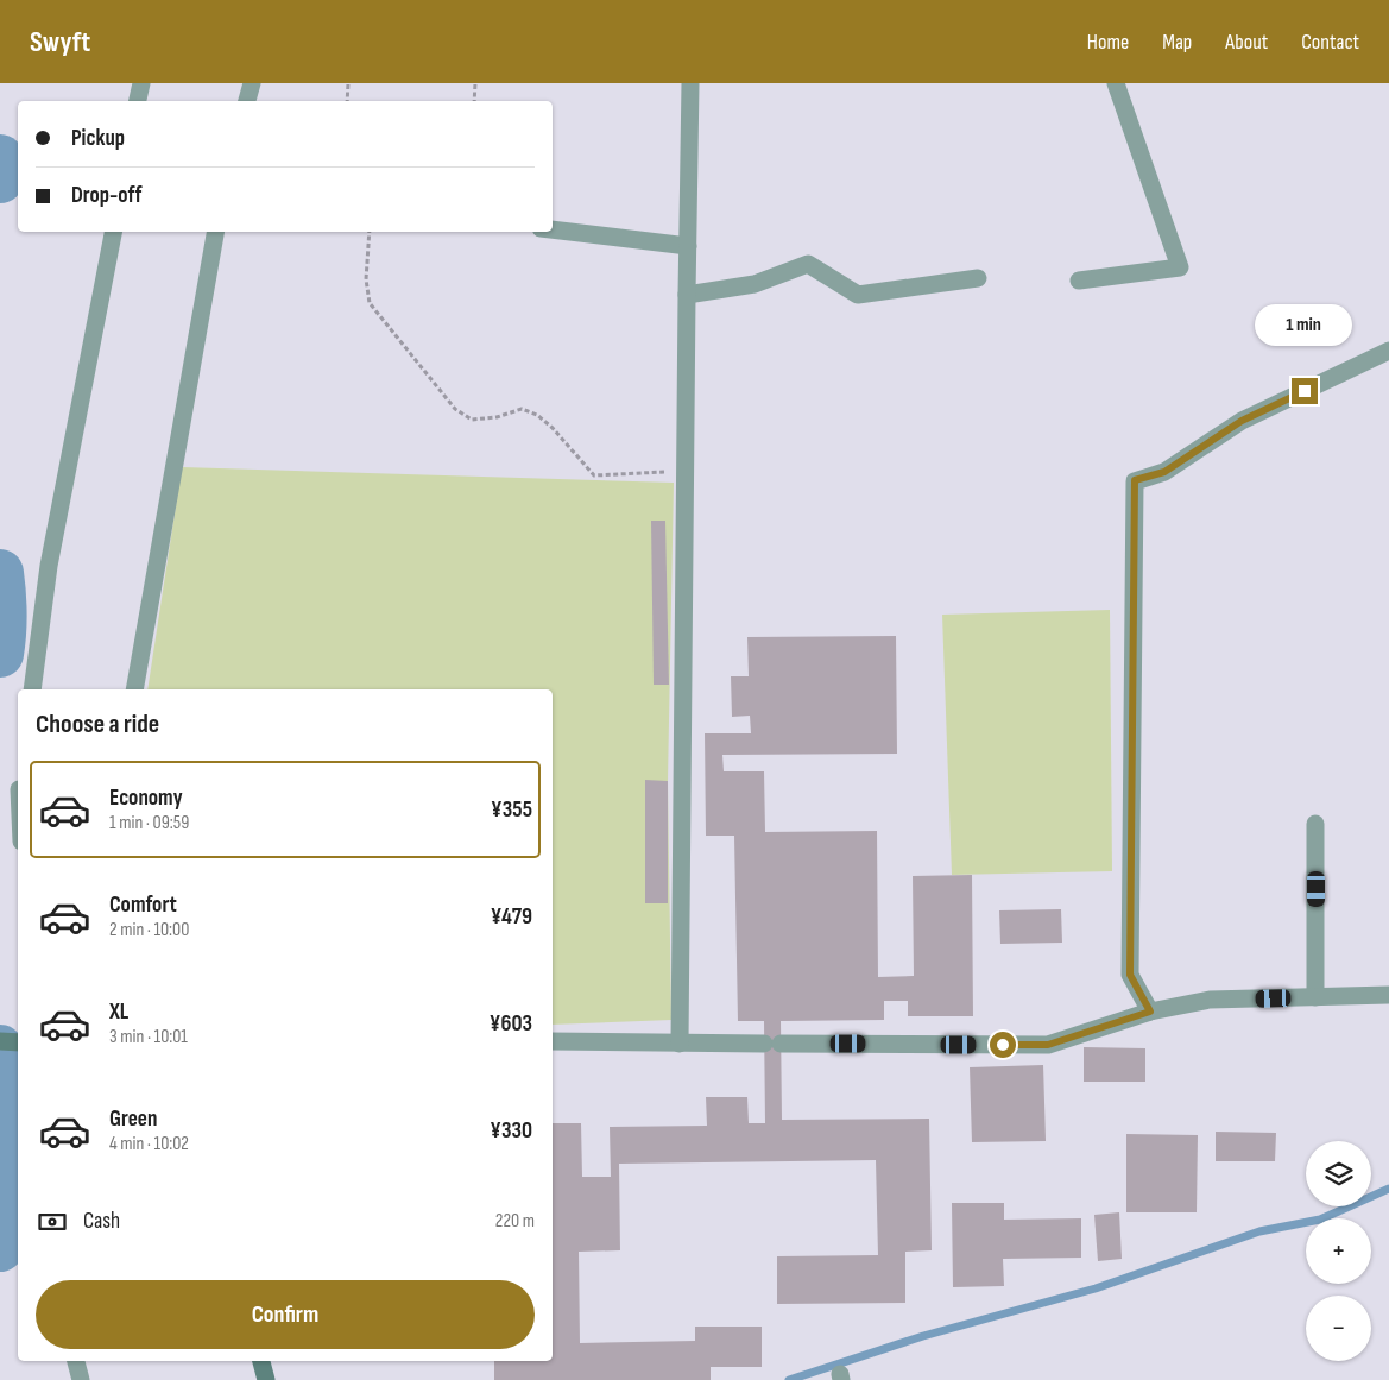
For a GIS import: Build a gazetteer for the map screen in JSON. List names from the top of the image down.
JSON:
{
  "page": {
    "header": "Swyft",
    "nav": [
      "Home",
      "Map",
      "About",
      "Contact"
    ],
    "banner": ["Pickup", "Drop-off"],
    "bubble": "1 min",
    "heading": "Choose a ride",
    "list": [
      {
        "name": "Economy",
        "note": "1 min · 09:59",
        "value": "¥355"
      },
      {
        "name": "Comfort",
        "note": "2 min · 10:00",
        "value": "¥479"
      },
      {
        "name": "XL",
        "note": "3 min · 10:01",
        "value": "¥603"
      },
      {
        "name": "Green",
        "note": "4 min · 10:02",
        "value": "¥330"
      }
    ],
    "map_buttons": ["+", "−"],
    "pay": ["Cash", "220 m"],
    "buttons": "Confirm"
  }
}
